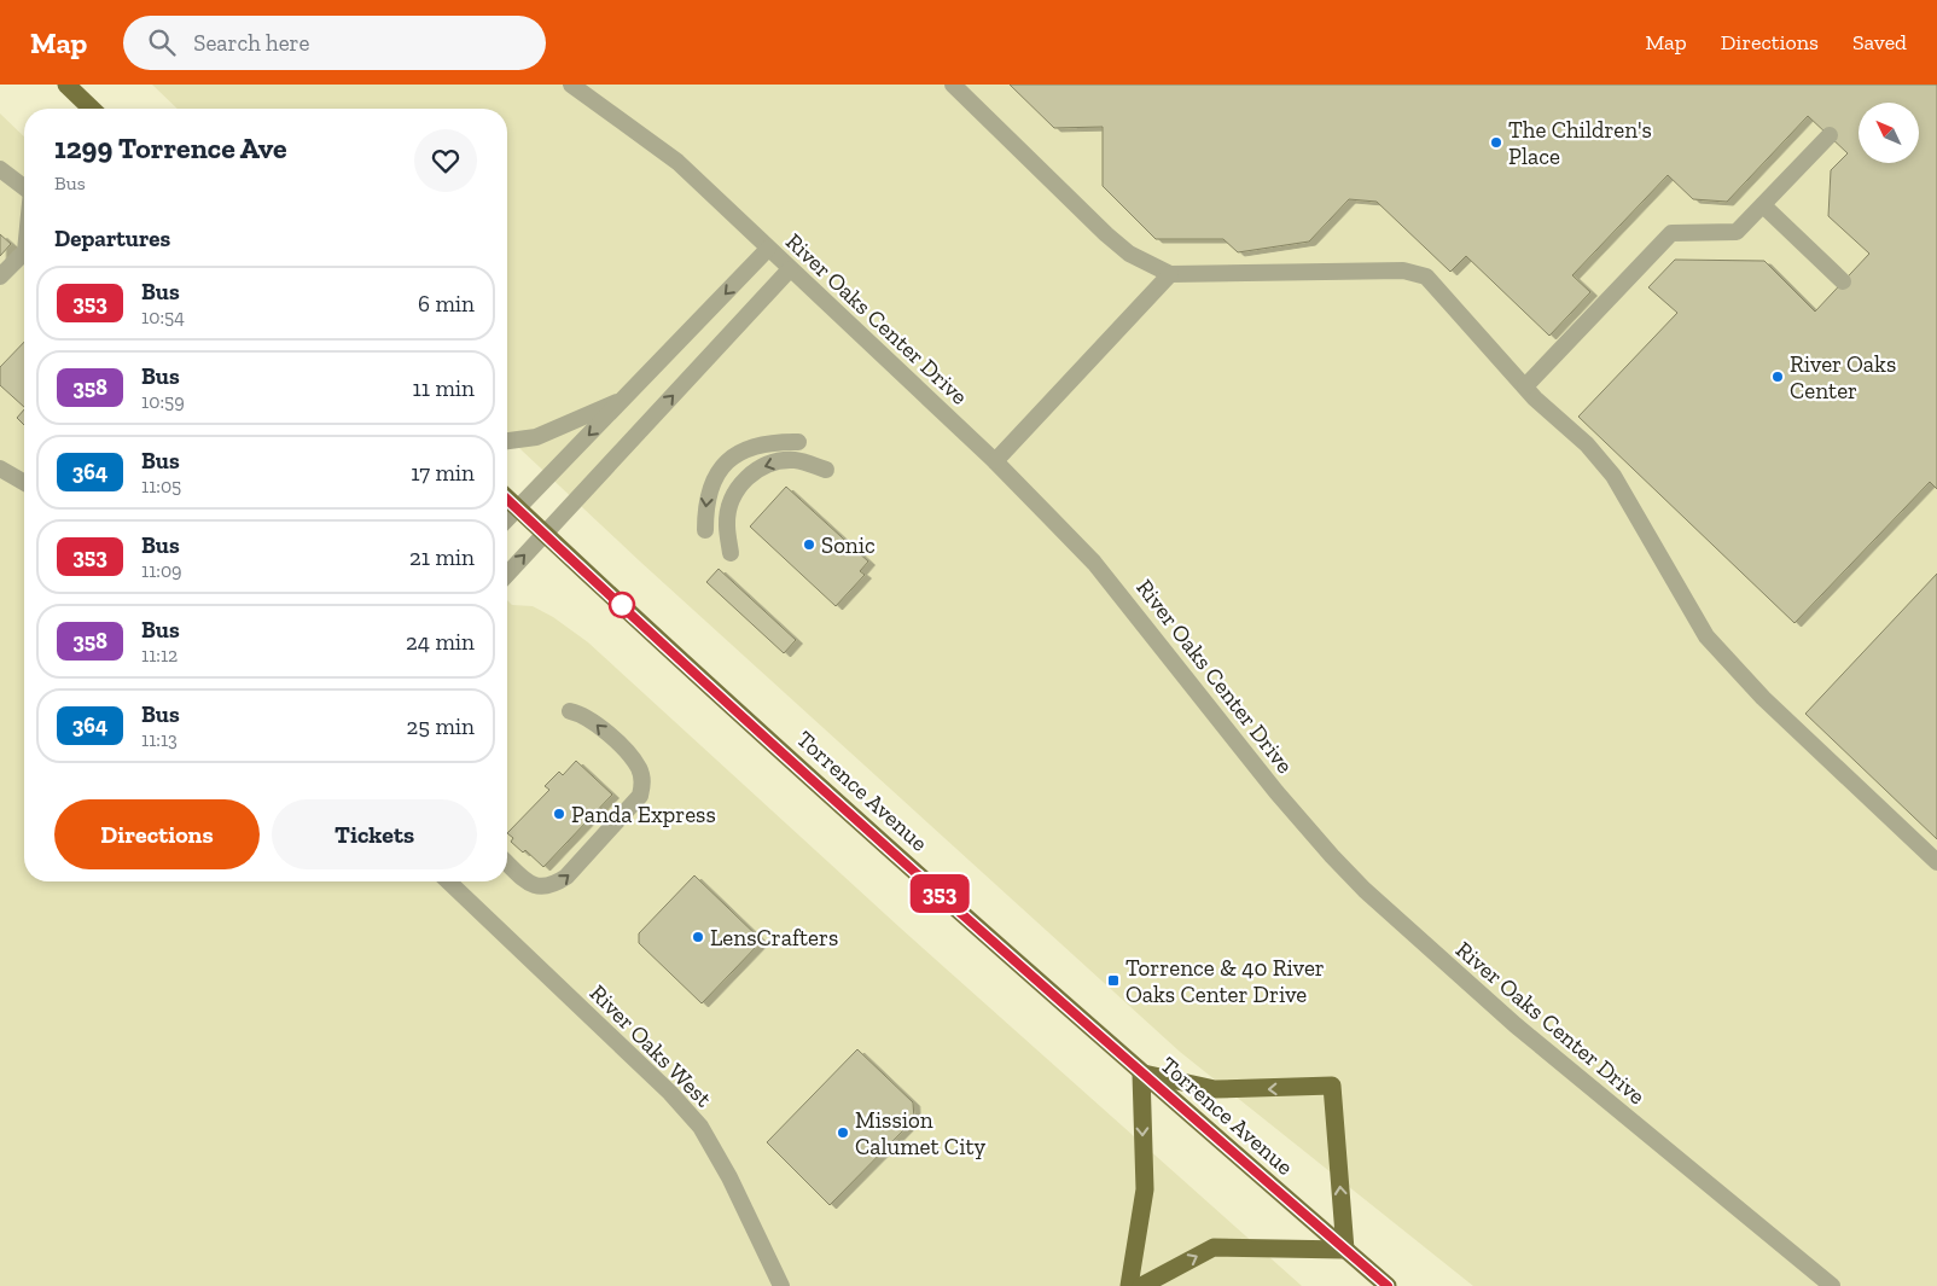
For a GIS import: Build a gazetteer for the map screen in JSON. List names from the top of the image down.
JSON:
{
  "streets": {
    "main road": ["Torrence Avenue"],
    "lane": ["River Oaks Center Drive", "River Oaks West"]
  },
  "places": {
    "other": [
      "The Children's Place",
      "River Oaks Center",
      "Sonic",
      "Panda Express",
      "LensCrafters",
      "Mission Calumet City"
    ],
    "transit": ["Torrence & 40 River Oaks Center Drive"]
  },
  "lines": ["bus line 353"],
  "north": "top left",
  "page": {
    "header": "Map",
    "search": "Search here",
    "nav": ["Map", "Directions", "Saved"],
    "on_map": "353",
    "heading": [
      ["1299 Torrence Ave", "Bus"],
      "Departures"
    ],
    "list": [
      {
        "mark": "353",
        "name": "Bus",
        "note": "10:54",
        "value": "6 min"
      },
      {
        "mark": "358",
        "name": "Bus",
        "note": "10:59",
        "value": "11 min"
      },
      {
        "mark": "364",
        "name": "Bus",
        "note": "11:05",
        "value": "17 min"
      },
      {
        "mark": "353",
        "name": "Bus",
        "note": "11:09",
        "value": "21 min"
      },
      {
        "mark": "358",
        "name": "Bus",
        "note": "11:12",
        "value": "24 min"
      },
      {
        "mark": "364",
        "name": "Bus",
        "note": "11:13",
        "value": "25 min"
      }
    ],
    "buttons": ["Directions", "Tickets"]
  }
}
